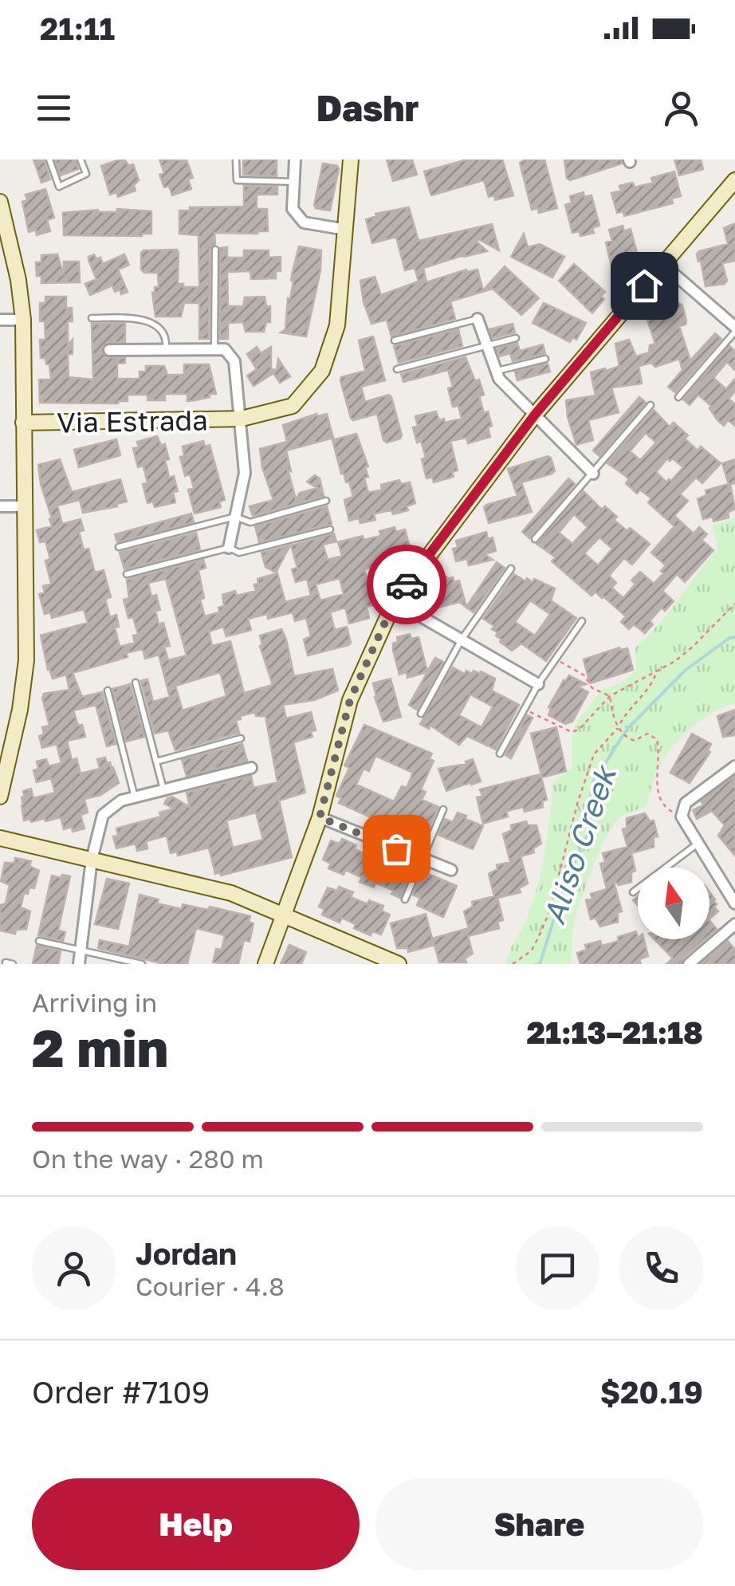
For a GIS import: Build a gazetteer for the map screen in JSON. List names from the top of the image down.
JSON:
{
  "streets": {
    "street": ["Via Estrada"]
  },
  "water": ["Aliso Creek"],
  "north": "top",
  "page": {
    "status": "21:11",
    "header": "Dashr",
    "heading": ["2 min", "Arriving in", "21:13–21:18"],
    "panel": [
      "Jordan",
      "Courier · 4.8",
      "Order #7109",
      "$20.19"
    ],
    "bar": "On the way · 280 m",
    "buttons": ["Help", "Share"]
  }
}
